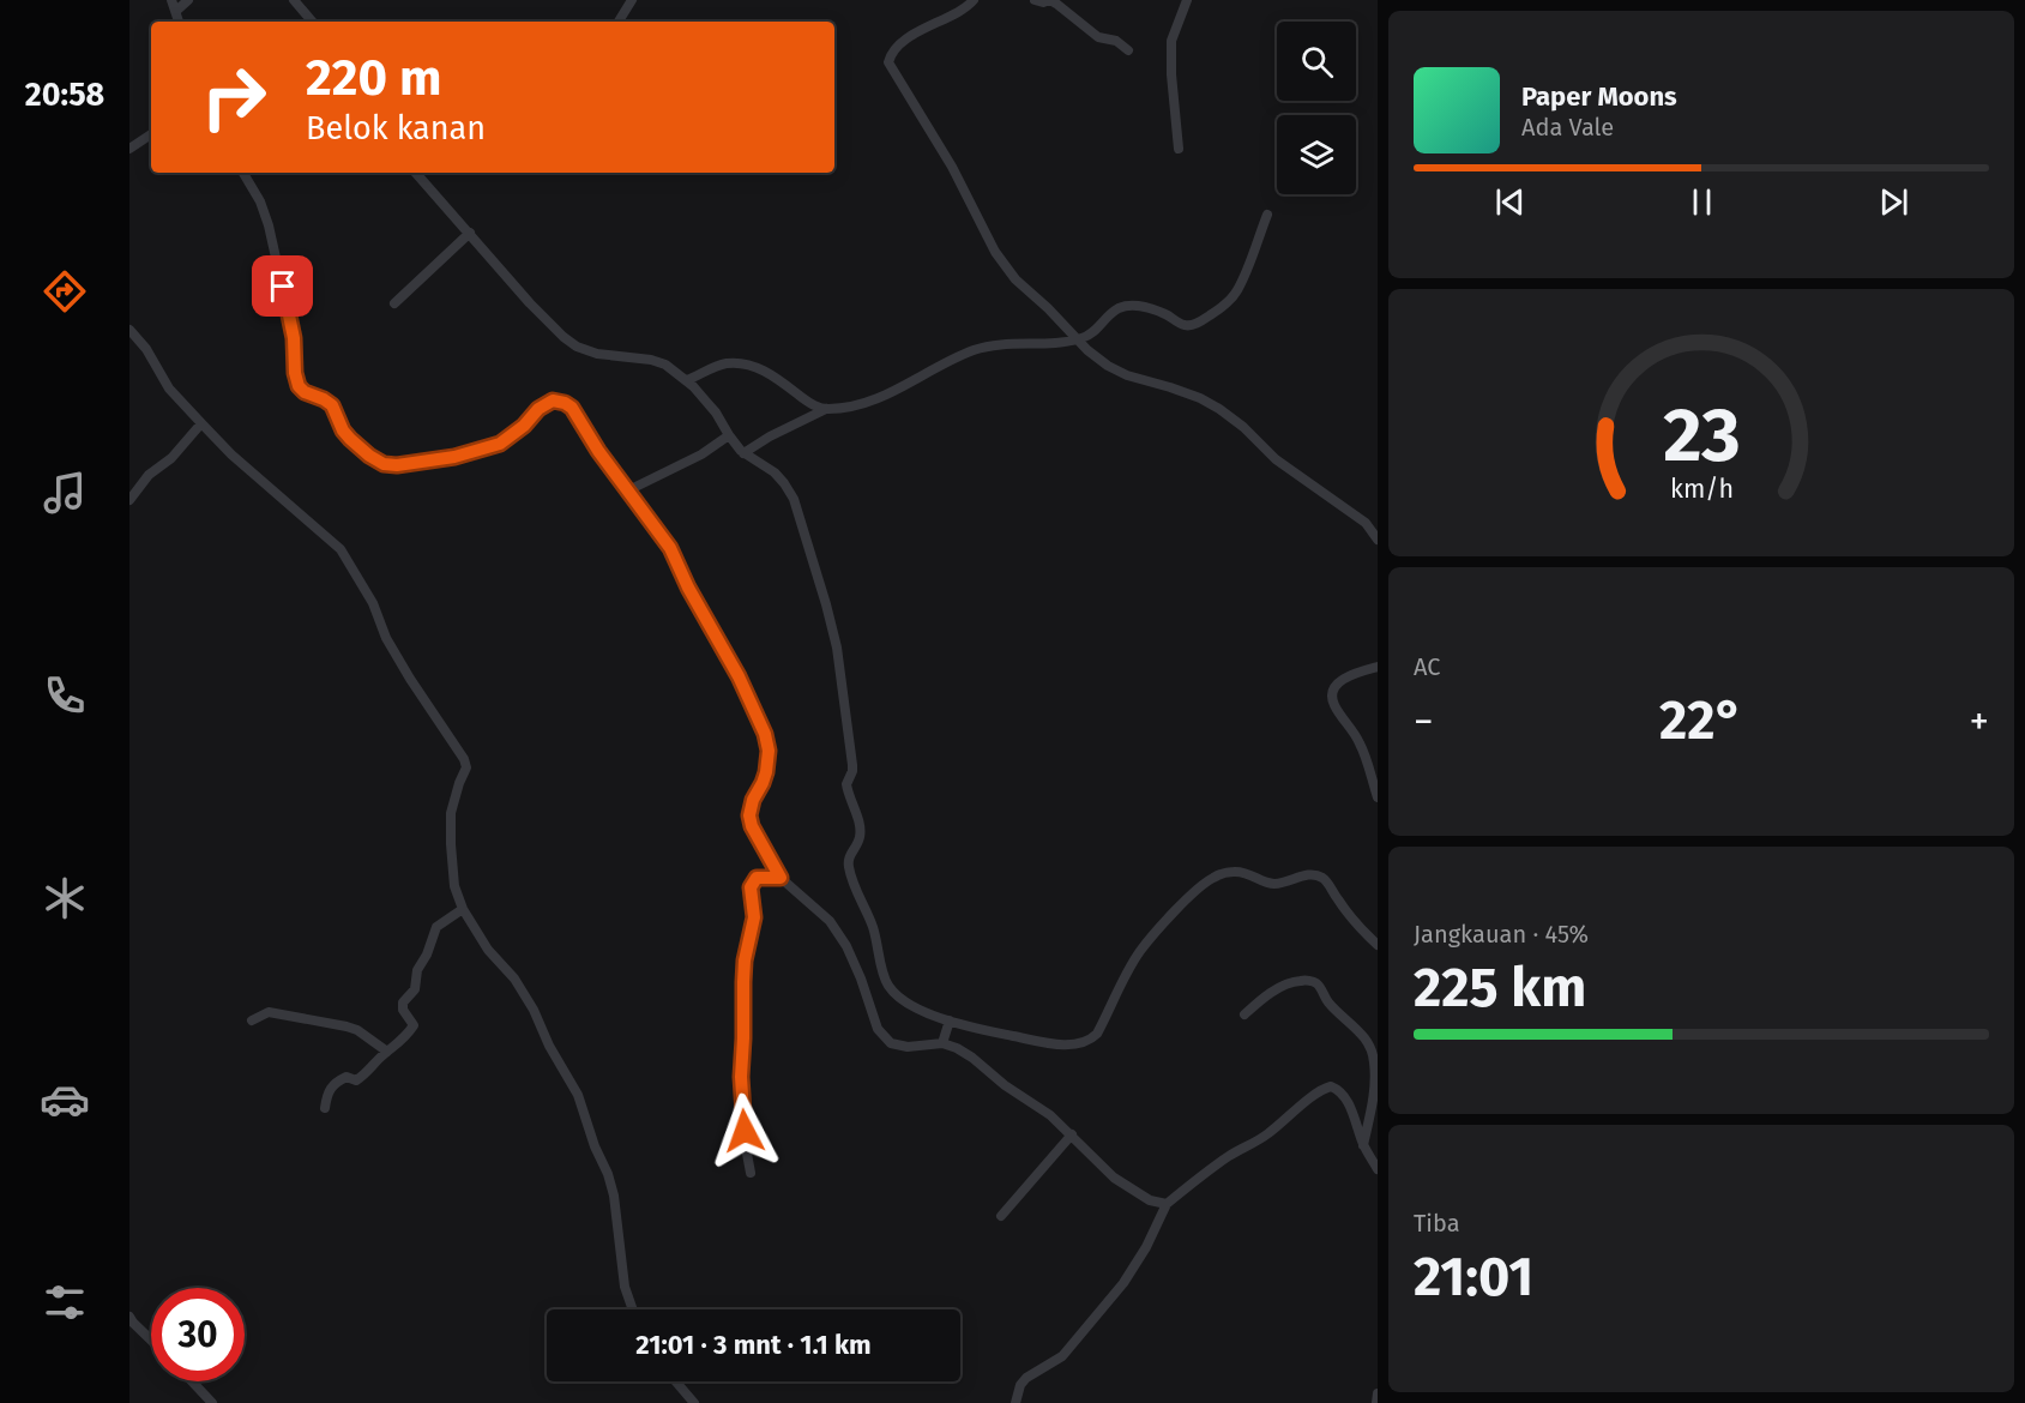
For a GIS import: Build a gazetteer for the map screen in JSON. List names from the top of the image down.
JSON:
{
  "page": {
    "tabs": "20:58",
    "turn": ["220 m", "Belok kanan"],
    "song": ["Paper Moons", "Ada Vale"],
    "tile": [
      "AC",
      ["Jangkauan · 45%", "225 km"],
      ["Tiba", "21:01"]
    ],
    "heat": ["−", "22°", "+"],
    "limit": "30",
    "trip": "21:01 · 3 mnt · 1.1 km",
    "gauge": ["23", "km/h"]
  }
}
